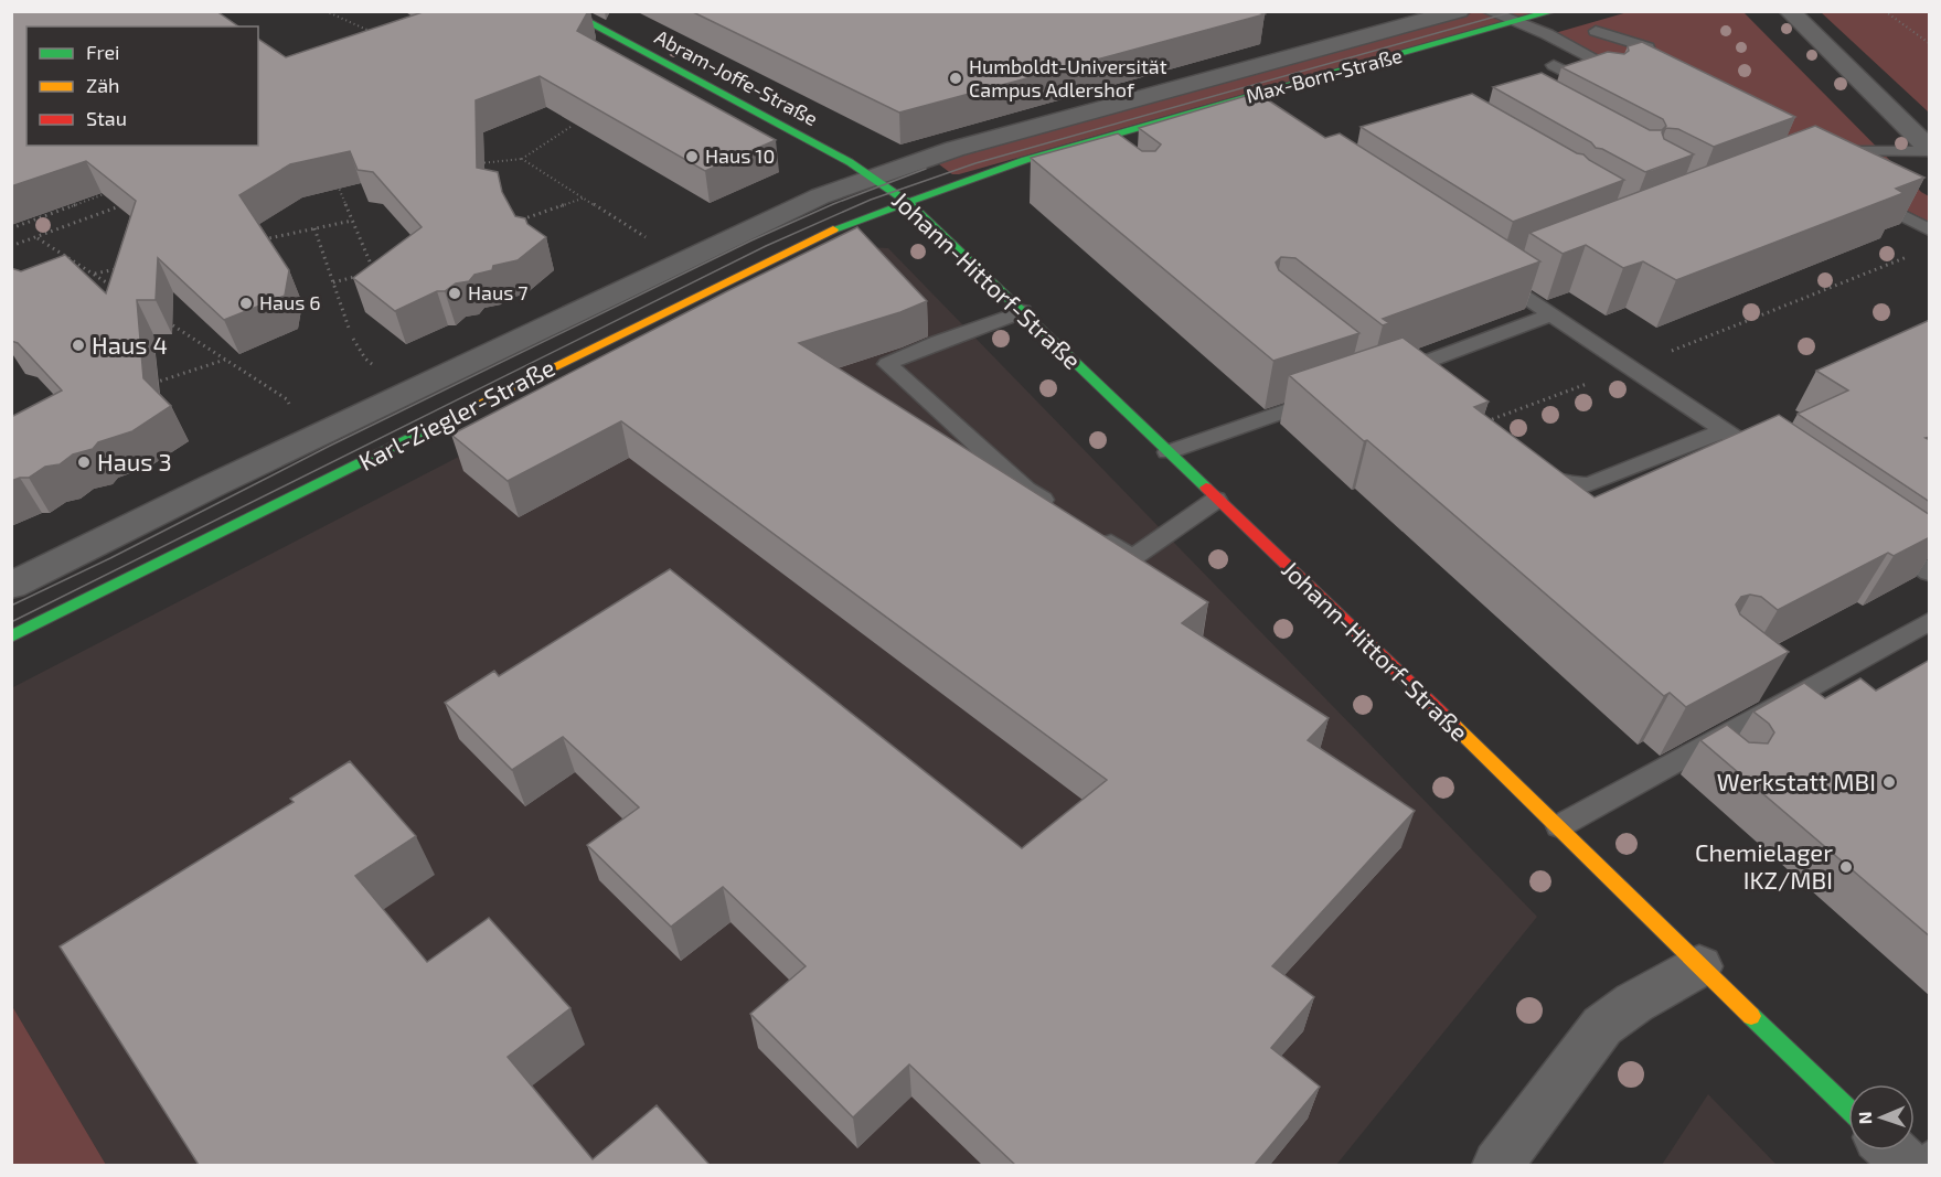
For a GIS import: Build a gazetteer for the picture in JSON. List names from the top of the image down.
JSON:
{
  "streets": {
    "street": [
      "Max-Born-Straße",
      "Abram-Joffe-Straße",
      "Johann-Hittorf-Straße",
      "Karl-Ziegler-Straße"
    ]
  },
  "crossings": [
    ["Max-Born-Straße", "Abram-Joffe-Straße"],
    ["Max-Born-Straße", "Johann-Hittorf-Straße"],
    ["Max-Born-Straße", "Karl-Ziegler-Straße"],
    ["Abram-Joffe-Straße", "Johann-Hittorf-Straße"],
    ["Abram-Joffe-Straße", "Karl-Ziegler-Straße"],
    ["Johann-Hittorf-Straße", "Karl-Ziegler-Straße"]
  ],
  "places": [
    "Humboldt-Universität Campus Adlershof",
    "Haus 10",
    "Haus 7",
    "Haus 6",
    "Haus 4",
    "Haus 3",
    "Werkstatt MBI",
    "Chemielager IKZ/MBI"
  ],
  "legend": ["Frei", "Zäh", "Stau"],
  "north": "left"
}
